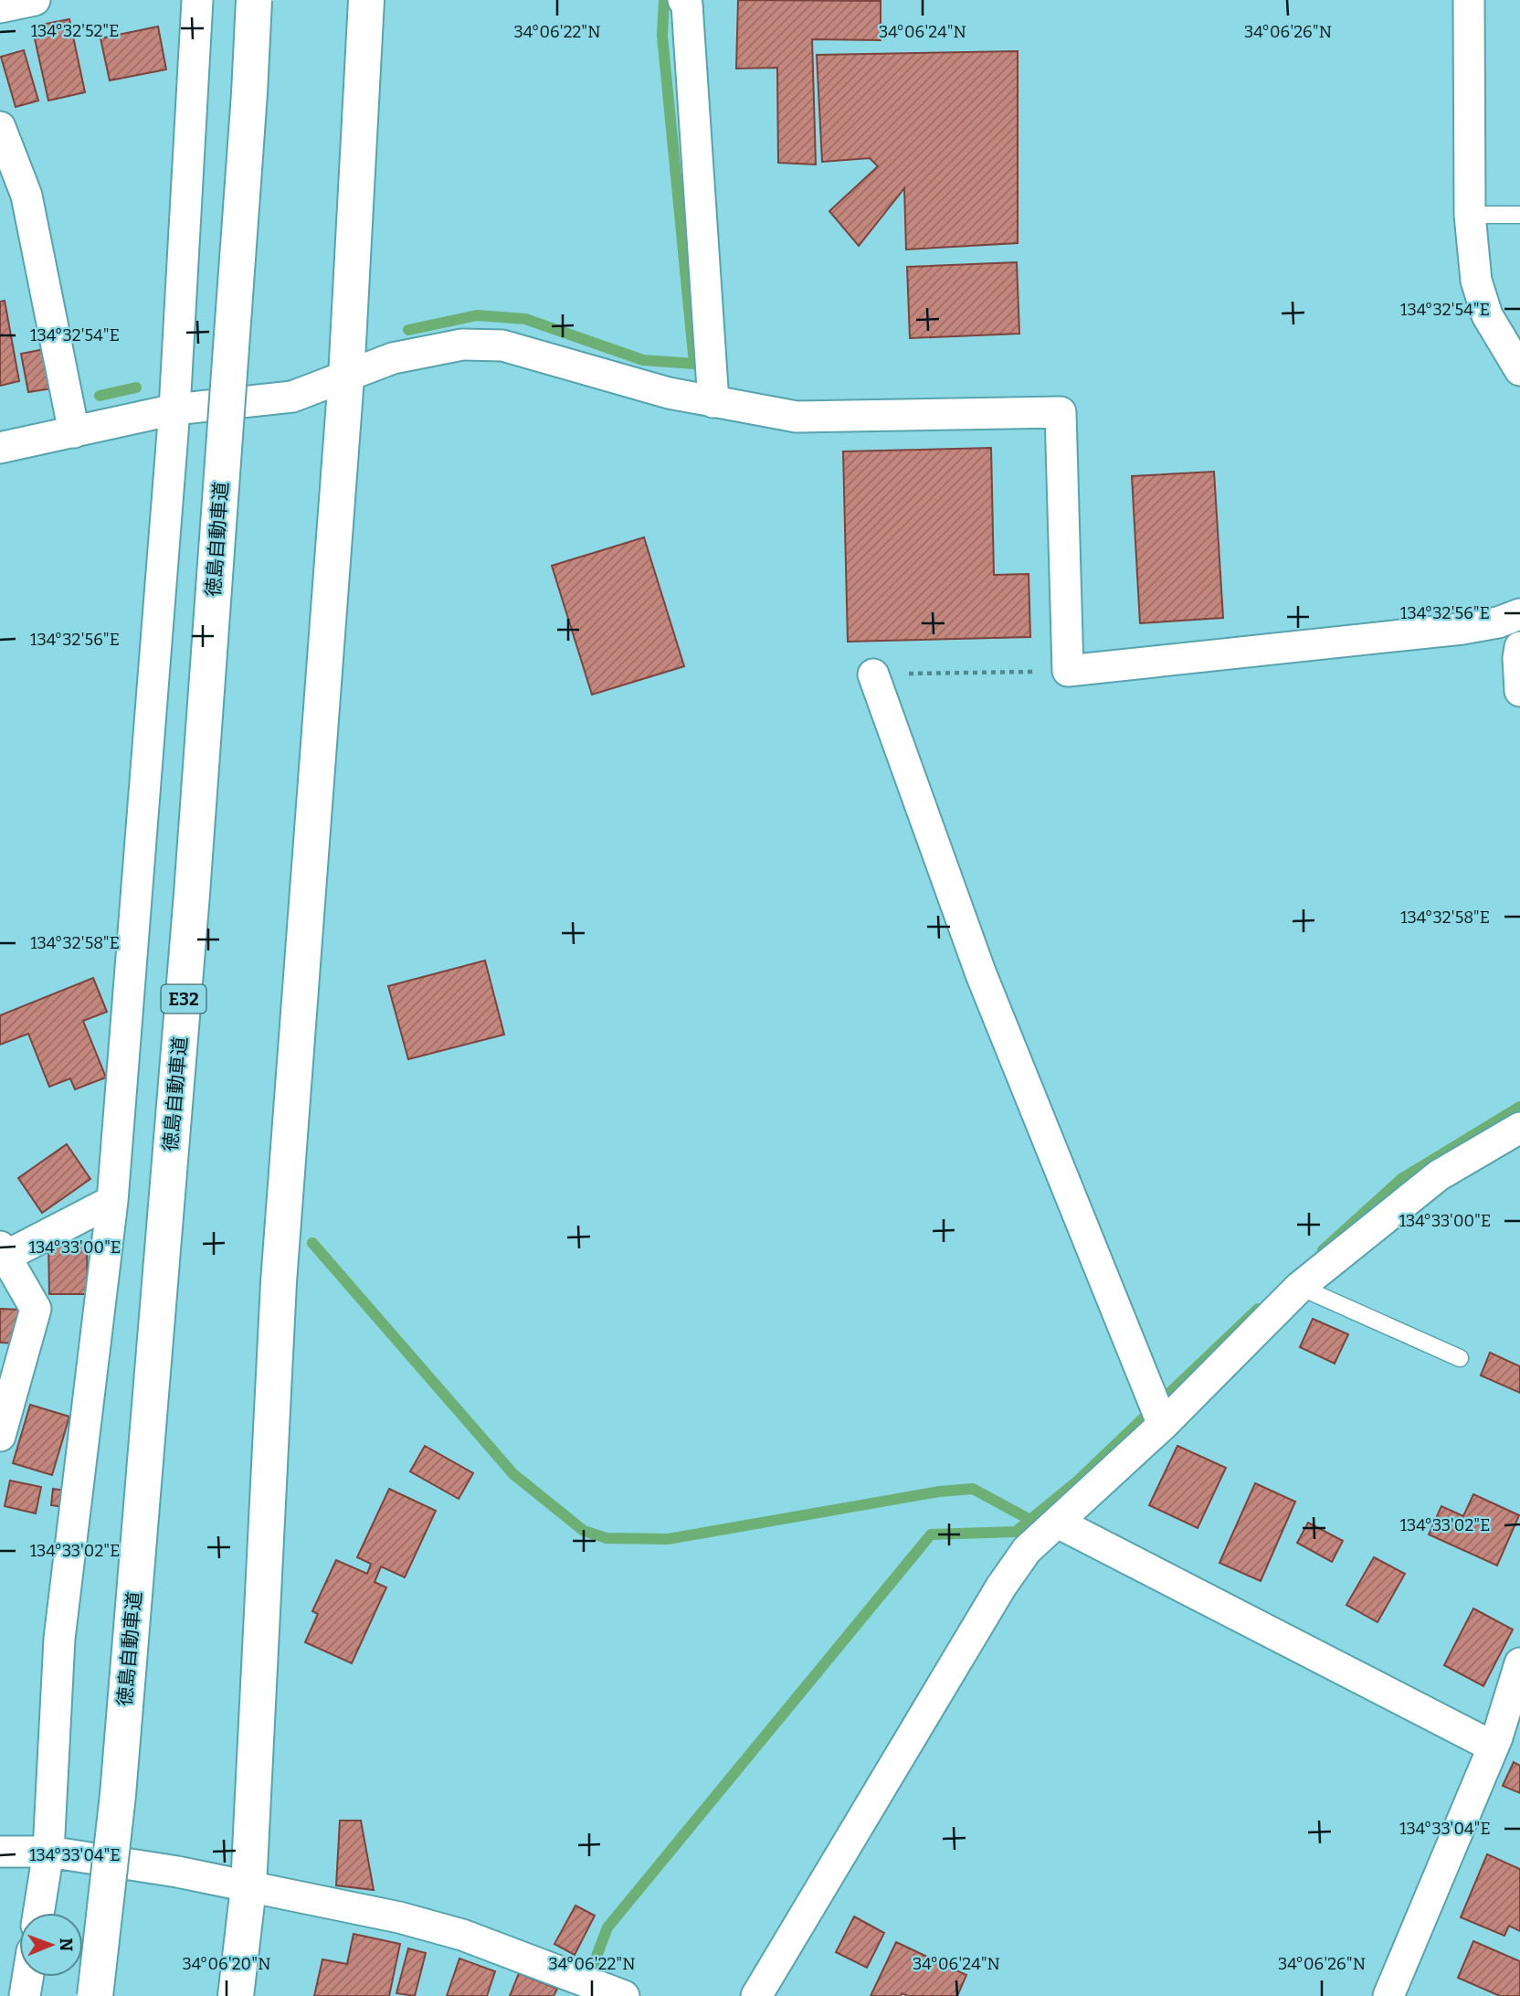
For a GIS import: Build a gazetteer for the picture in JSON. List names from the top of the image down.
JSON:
{
  "streets": {
    "main road": ["徳島自動車道", "E32"]
  },
  "north": "right",
  "coordinates": [
    "134°32'52\"E",
    "34°06'22\"N",
    "34°06'24\"N",
    "34°06'26\"N",
    "134°32'54\"E",
    "134°32'56\"E",
    "134°32'58\"E",
    "134°33'00\"E",
    "134°33'02\"E",
    "134°33'04\"E",
    "34°06'20\"N"
  ]
}
